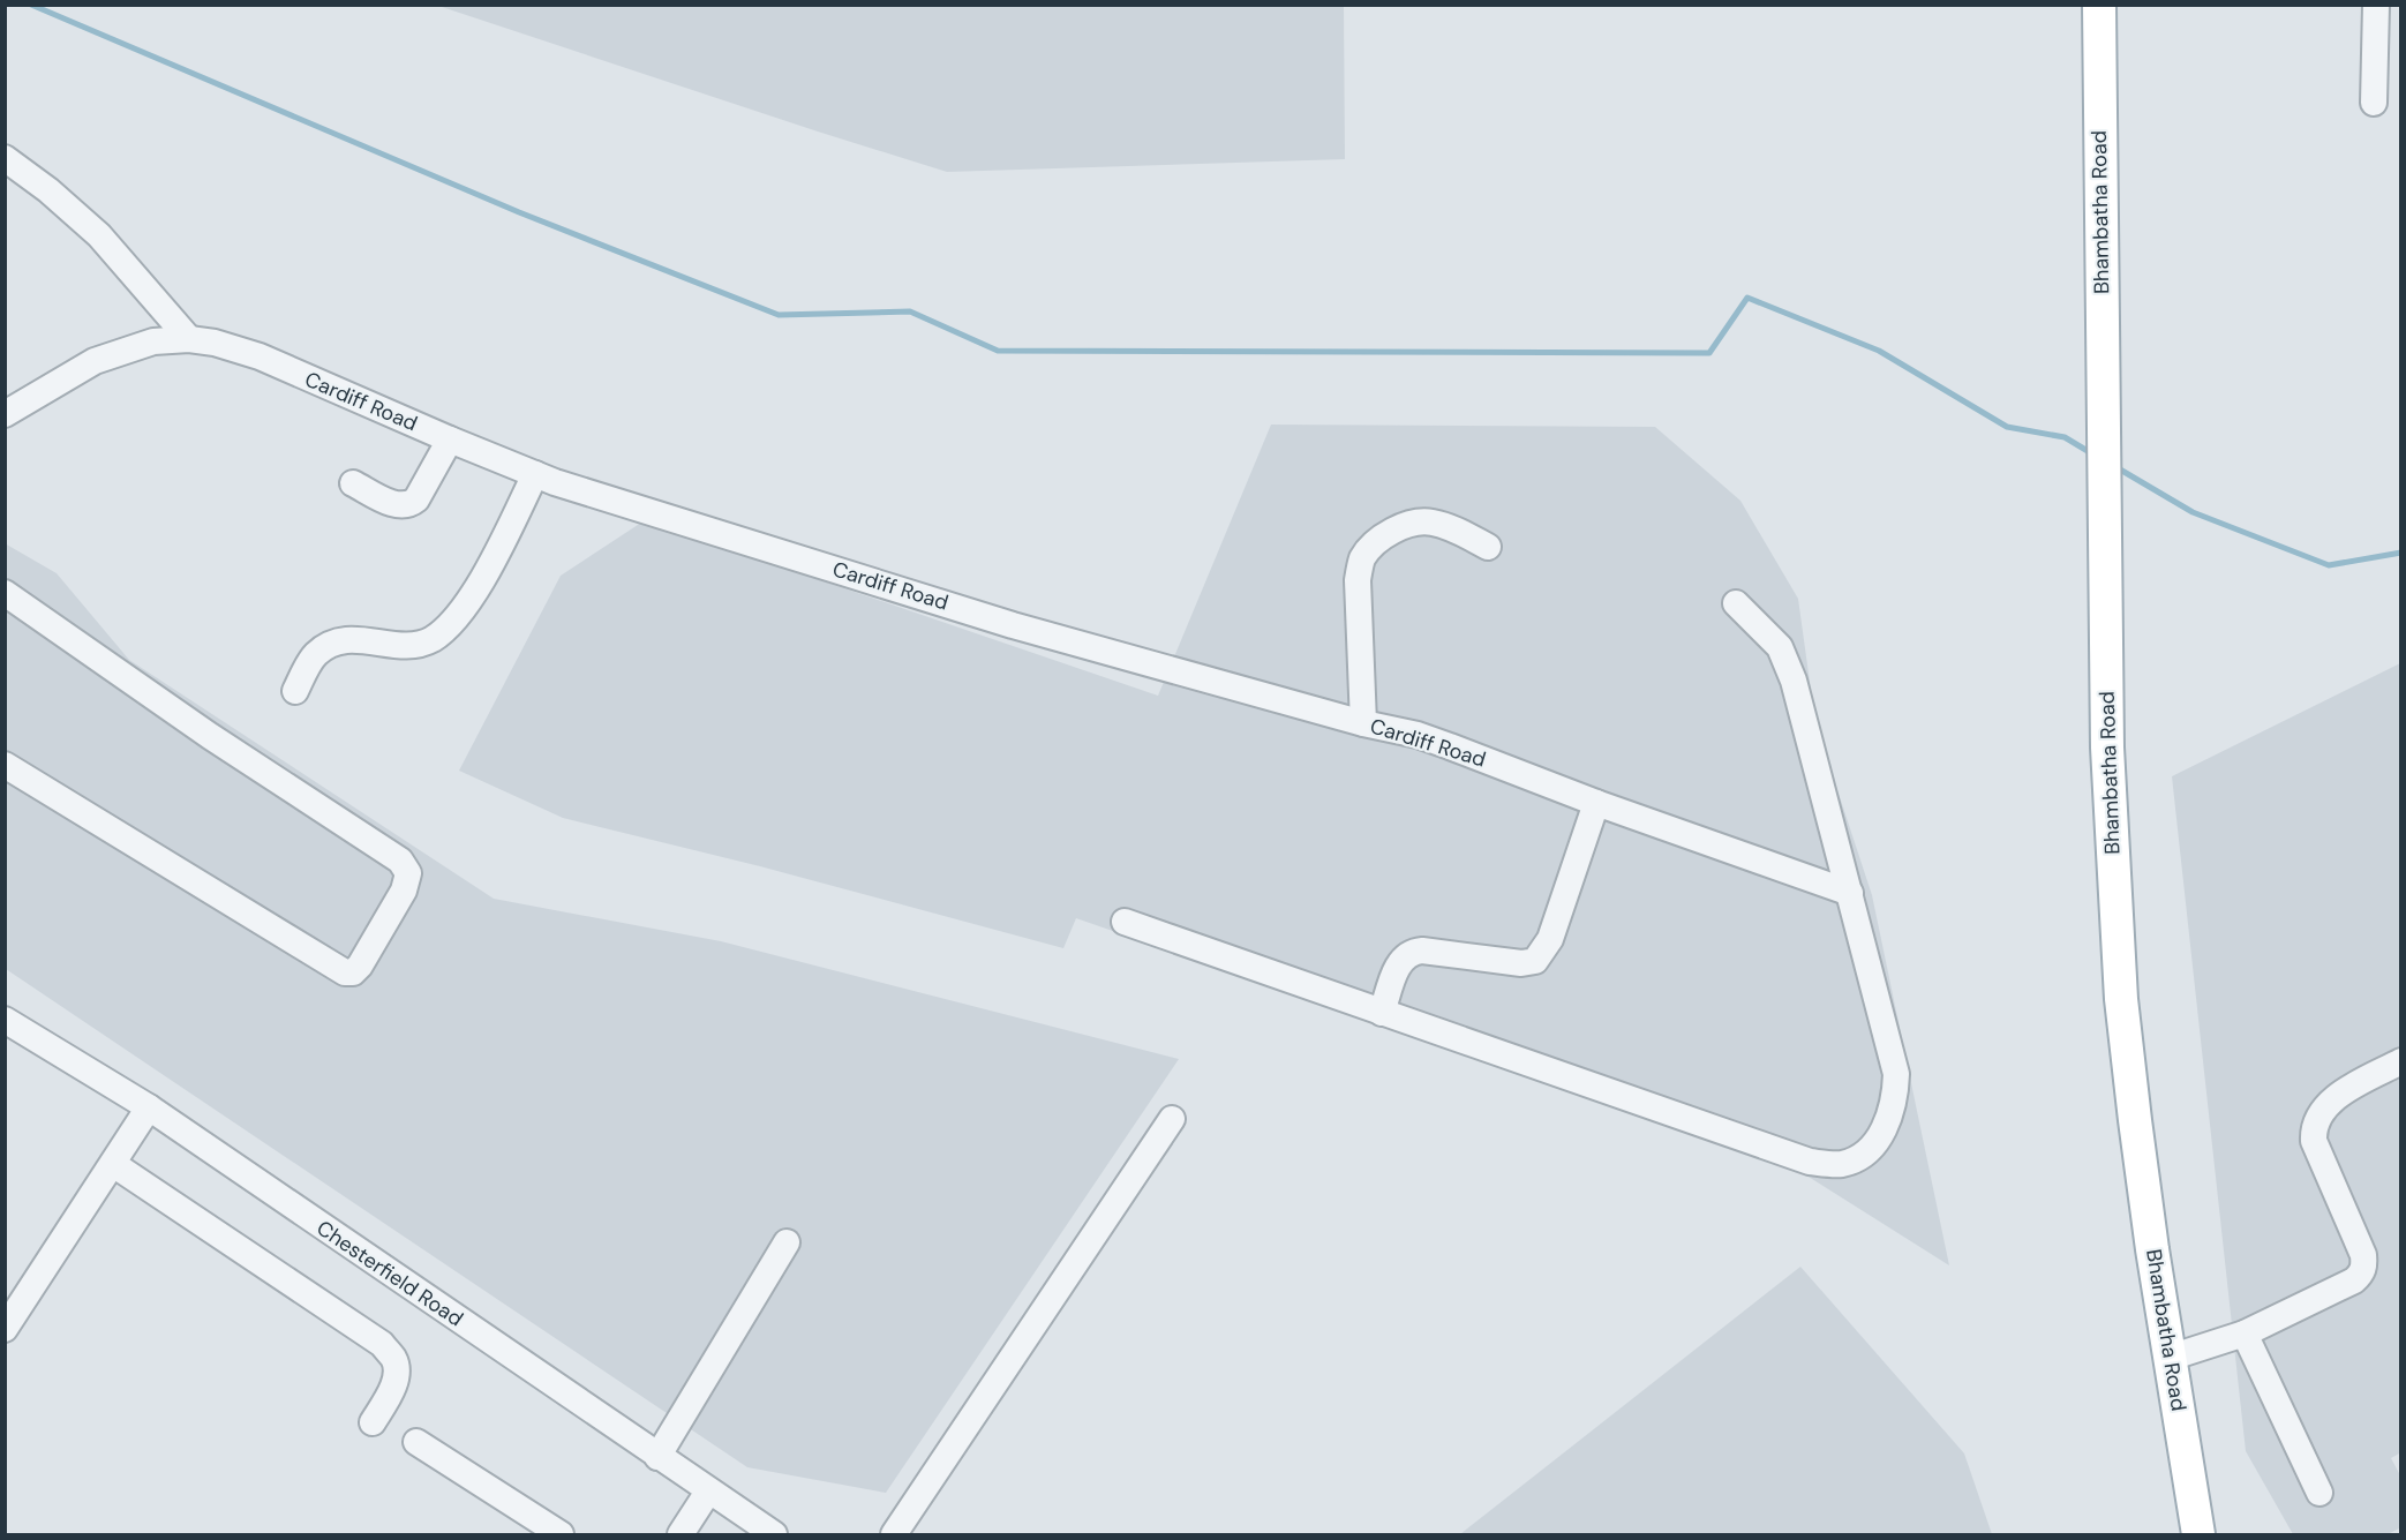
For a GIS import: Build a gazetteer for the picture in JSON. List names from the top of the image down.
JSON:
{
  "streets": {
    "main road": ["Bhambatha Road"],
    "street": ["Cardiff Road", "Chesterfield Road"]
  }
}
